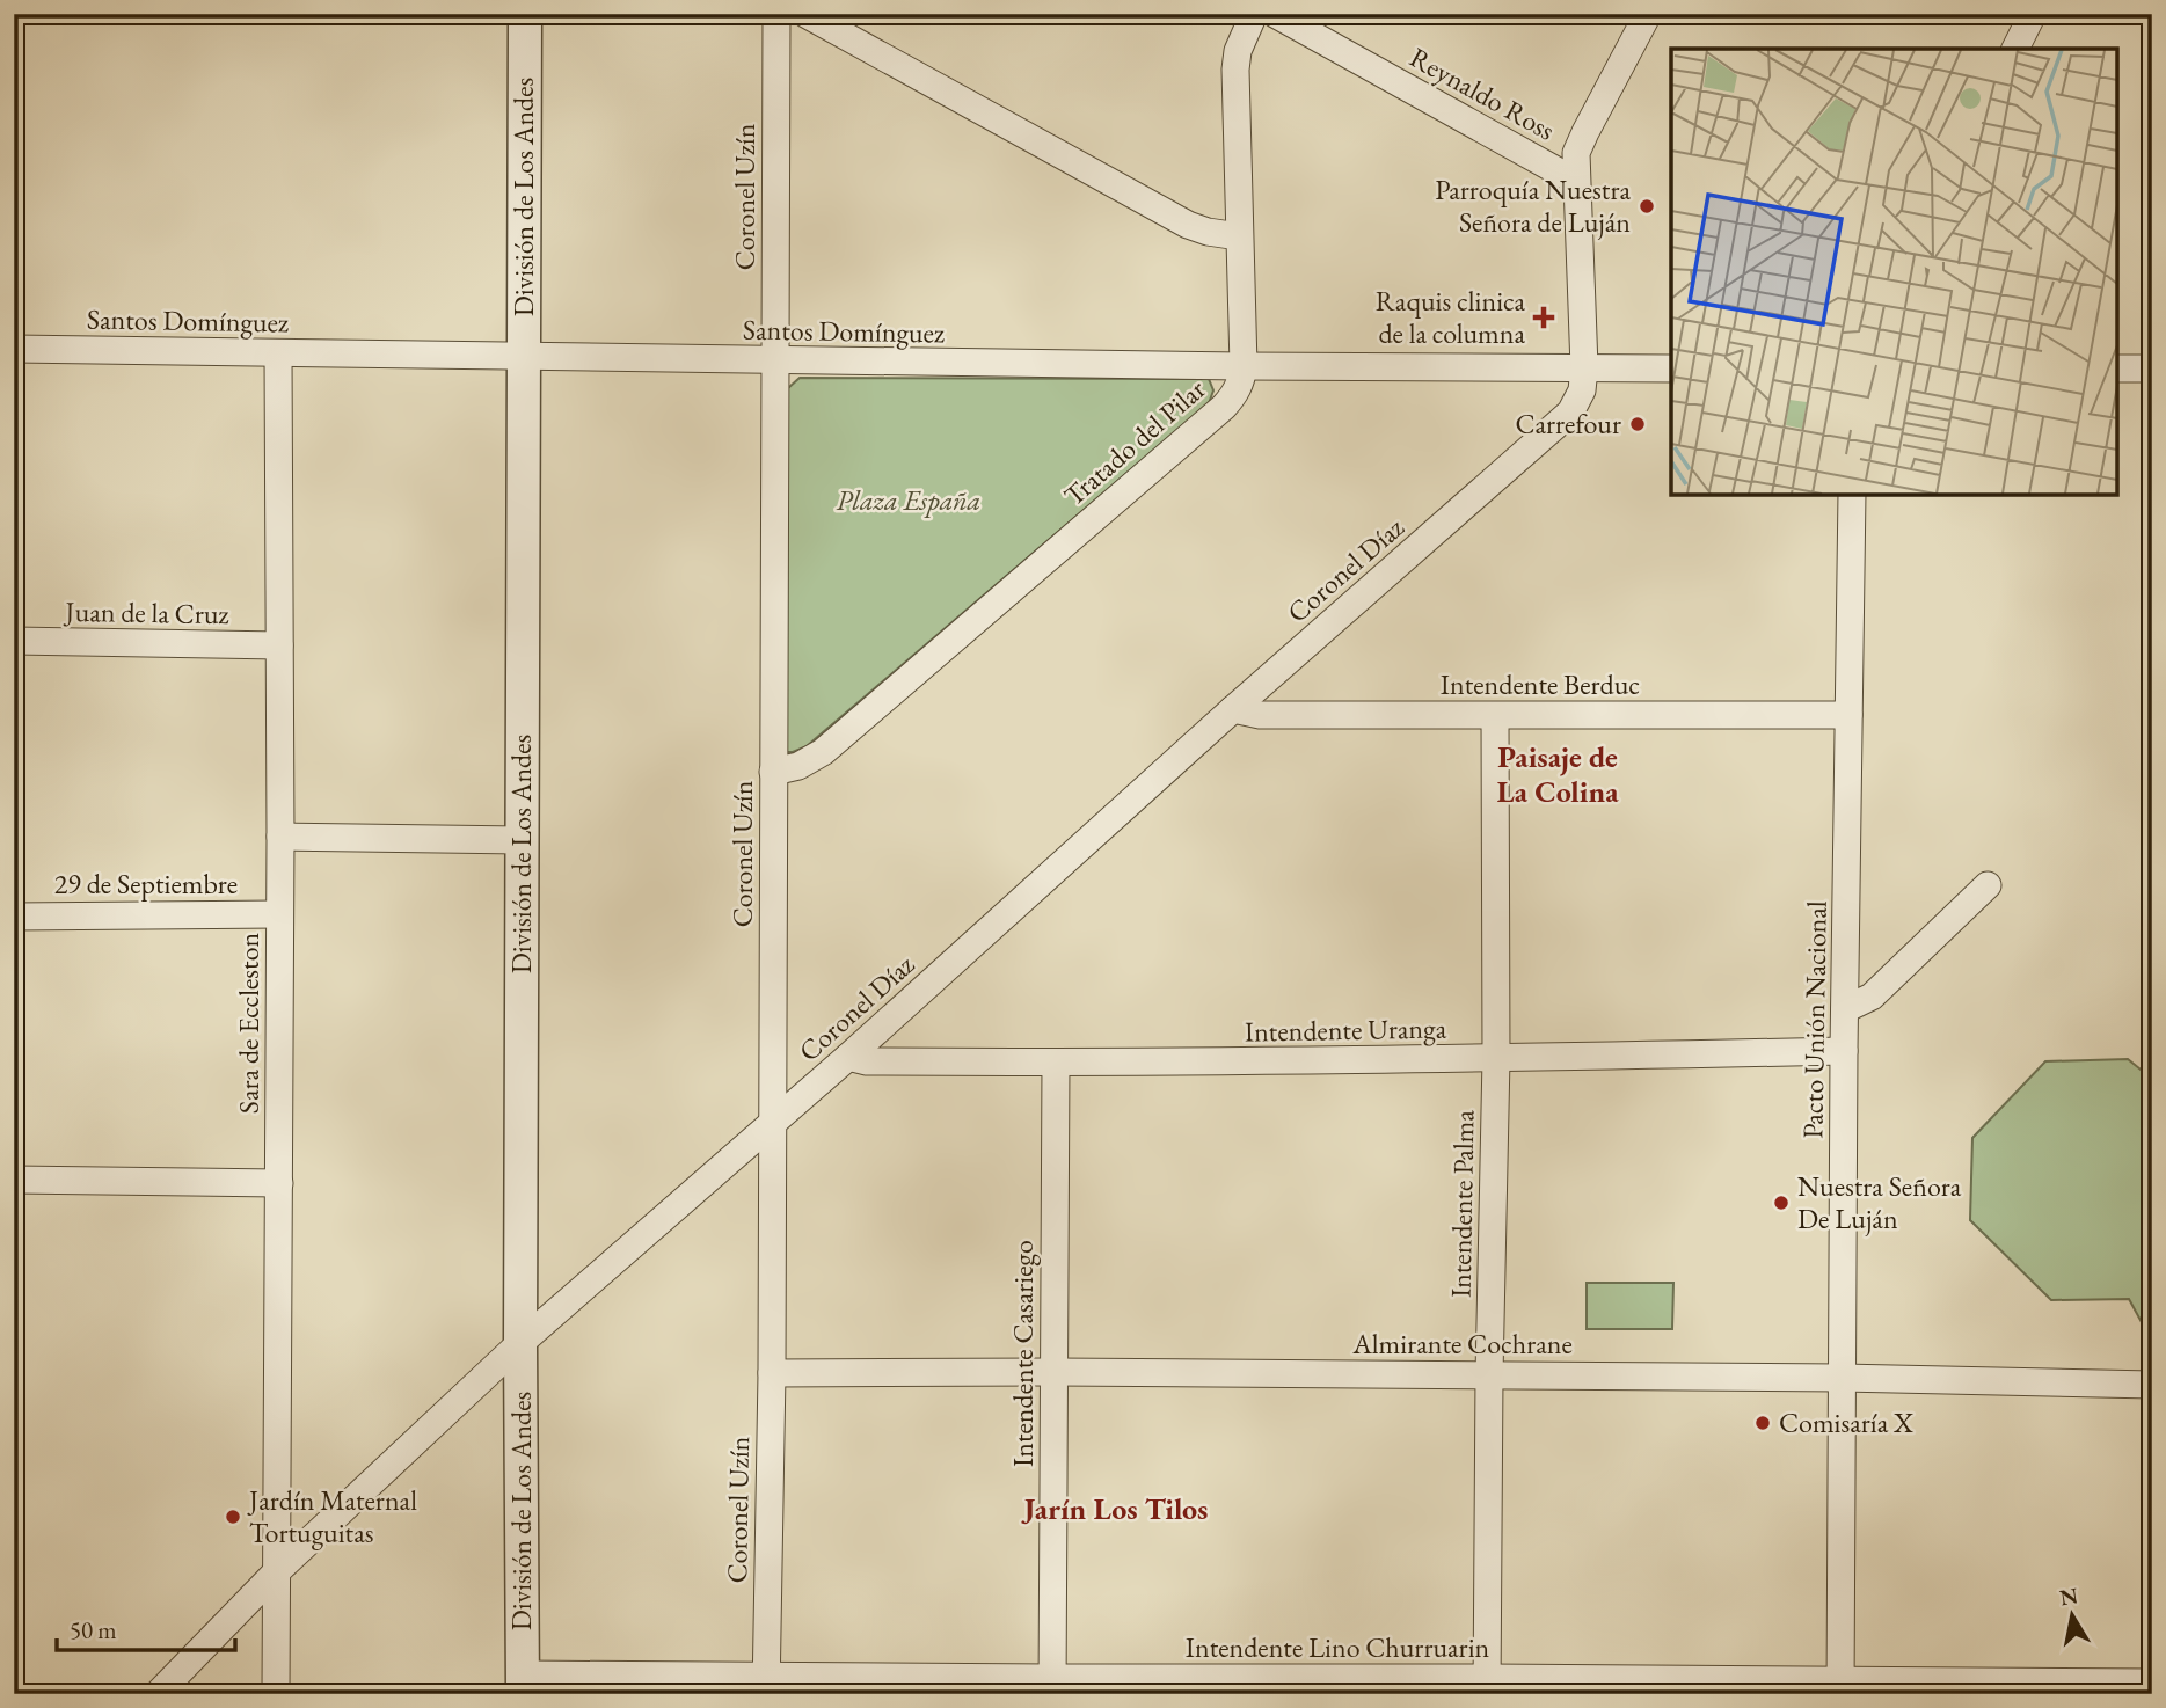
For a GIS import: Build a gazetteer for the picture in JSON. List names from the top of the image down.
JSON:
{
  "streets": {
    "street": [
      "Reynaldo Ross",
      "División de Los Andes",
      "Coronel Uzín",
      "Santos Domínguez",
      "Tratado del Pilar",
      "Coronel Díaz",
      "Juan de la Cruz",
      "Intendente Berduc",
      "29 de Septiembre",
      "Pacto Unión Nacional",
      "Sara de Eccleston",
      "Intendente Uranga",
      "Intendente Palma",
      "Almirante Cochrane",
      "Intendente Casariego",
      "Intendente Lino Churruarin"
    ]
  },
  "crossings": [
    ["Reynaldo Ross", "Coronel Díaz"],
    ["División de Los Andes", "Santos Domínguez"],
    ["División de Los Andes", "Coronel Díaz"],
    ["División de Los Andes", "Intendente Lino Churruarin"],
    ["Coronel Uzín", "Santos Domínguez"],
    ["Coronel Uzín", "Tratado del Pilar"],
    ["Coronel Uzín", "Coronel Díaz"],
    ["Coronel Uzín", "Almirante Cochrane"],
    ["Coronel Uzín", "Intendente Lino Churruarin"],
    ["Santos Domínguez", "Tratado del Pilar"],
    ["Santos Domínguez", "Coronel Díaz"],
    ["Santos Domínguez", "Sara de Eccleston"],
    ["Coronel Díaz", "Intendente Berduc"],
    ["Coronel Díaz", "Sara de Eccleston"],
    ["Coronel Díaz", "Intendente Uranga"],
    ["Juan de la Cruz", "Sara de Eccleston"],
    ["Intendente Berduc", "Pacto Unión Nacional"],
    ["Intendente Berduc", "Intendente Palma"],
    ["29 de Septiembre", "Sara de Eccleston"],
    ["Pacto Unión Nacional", "Intendente Uranga"],
    ["Pacto Unión Nacional", "Almirante Cochrane"],
    ["Pacto Unión Nacional", "Intendente Lino Churruarin"],
    ["Intendente Uranga", "Intendente Palma"],
    ["Intendente Uranga", "Intendente Casariego"],
    ["Intendente Palma", "Almirante Cochrane"],
    ["Intendente Palma", "Intendente Lino Churruarin"],
    ["Almirante Cochrane", "Intendente Casariego"],
    ["Intendente Casariego", "Intendente Lino Churruarin"]
  ],
  "districts": ["Paisaje de La Colina", "Jarín Los Tilos"],
  "parks": ["Plaza España"],
  "places": {
    "other": [
      "Parroquía Nuestra Señora de Luján",
      "Carrefour",
      "Nuestra Señora De Luján",
      "Comisaría X",
      "Jardín Maternal Tortuguitas"
    ],
    "health": ["Raquis clinica de la columna"]
  },
  "scale_bar": "50 m",
  "north": "top"
}
